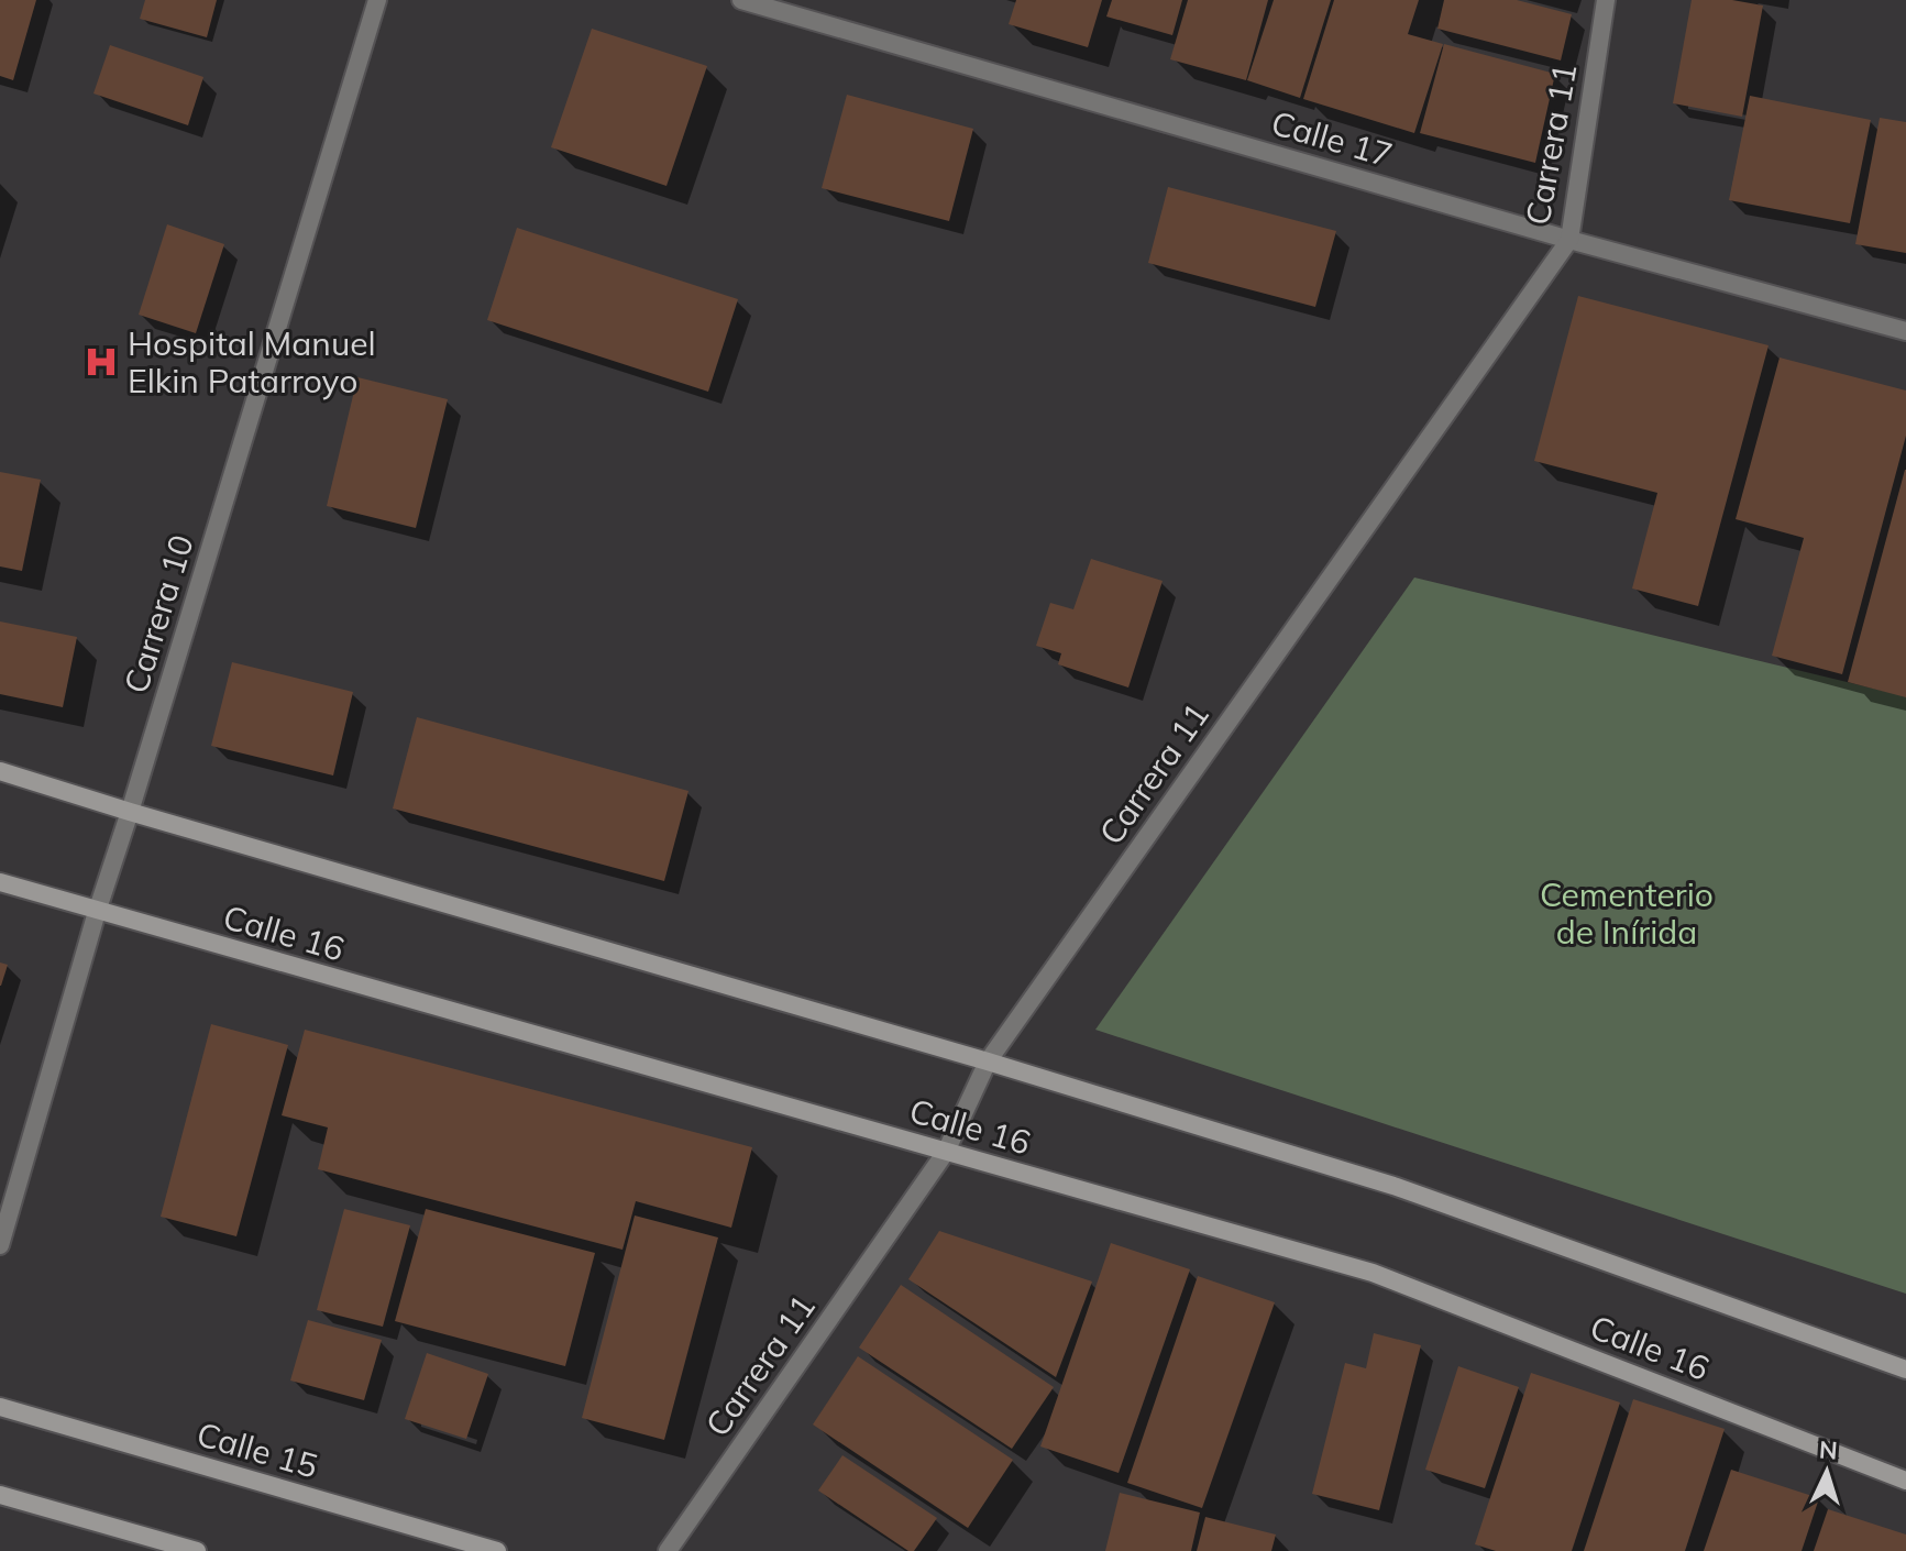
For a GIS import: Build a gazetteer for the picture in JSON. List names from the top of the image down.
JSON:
{
  "streets": {
    "street": [
      "Calle 17",
      "Carrera 11",
      "Carrera 10",
      "Calle 16",
      "Calle 15"
    ]
  },
  "crossings": [
    ["Calle 17", "Carrera 11"],
    ["Carrera 11", "Calle 16"],
    ["Carrera 10", "Calle 16"]
  ],
  "parks": ["Cementerio de Inírida"],
  "places": {
    "hospital": ["Hospital Manuel Elkin Patarroyo"]
  },
  "north": "top"
}
